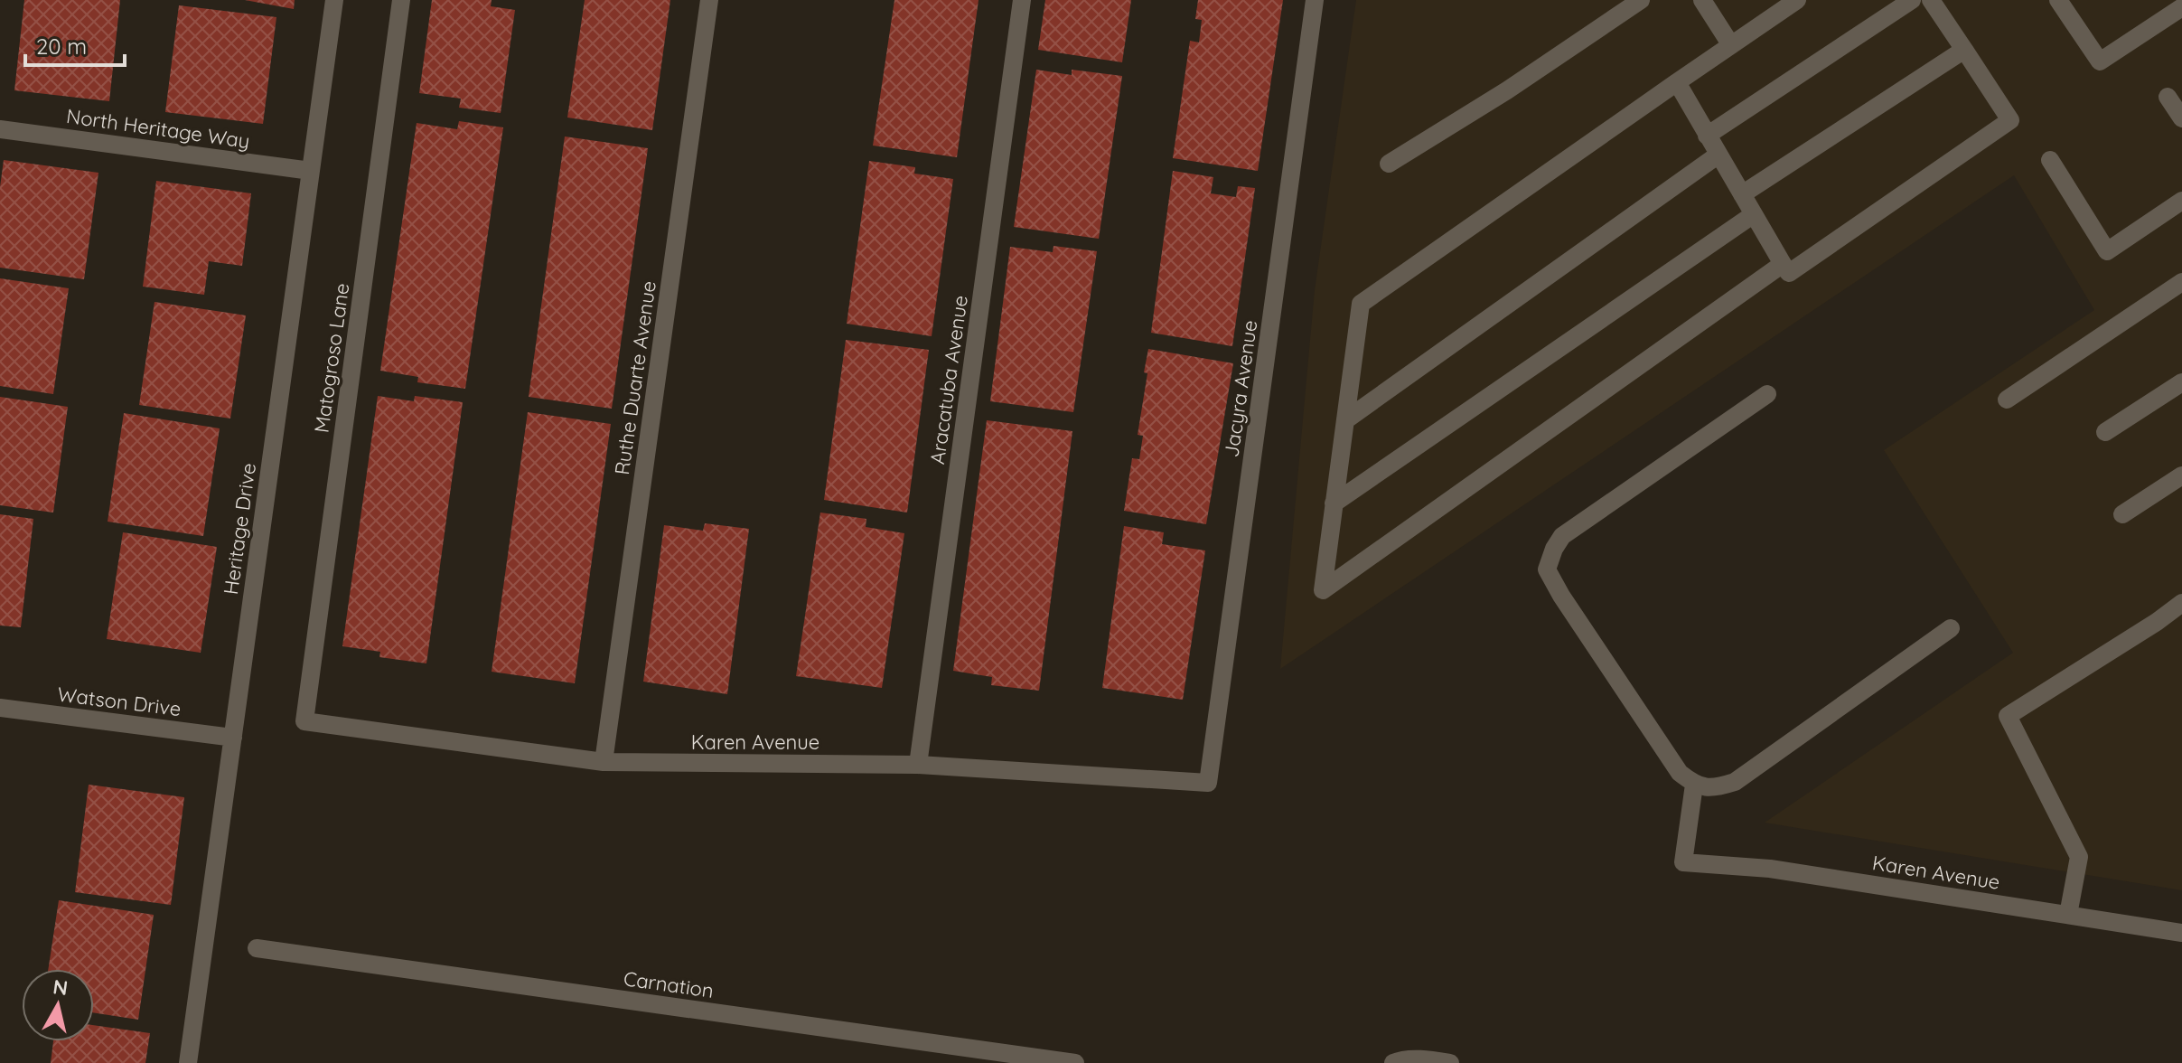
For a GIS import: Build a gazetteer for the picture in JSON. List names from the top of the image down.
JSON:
{
  "streets": {
    "street": [
      "North Heritage Way",
      "Matogroso Lane",
      "Ruthe Duarte Avenue",
      "Aracatuba Avenue",
      "Jacyra Avenue",
      "Heritage Drive",
      "Watson Drive",
      "Karen Avenue",
      "Carnation"
    ]
  },
  "crossings": [
    ["North Heritage Way", "Heritage Drive"],
    ["Matogroso Lane", "Karen Avenue"],
    ["Ruthe Duarte Avenue", "Karen Avenue"],
    ["Aracatuba Avenue", "Karen Avenue"],
    ["Jacyra Avenue", "Karen Avenue"],
    ["Heritage Drive", "Watson Drive"]
  ],
  "scale_bar": "20 m",
  "north": "top"
}
